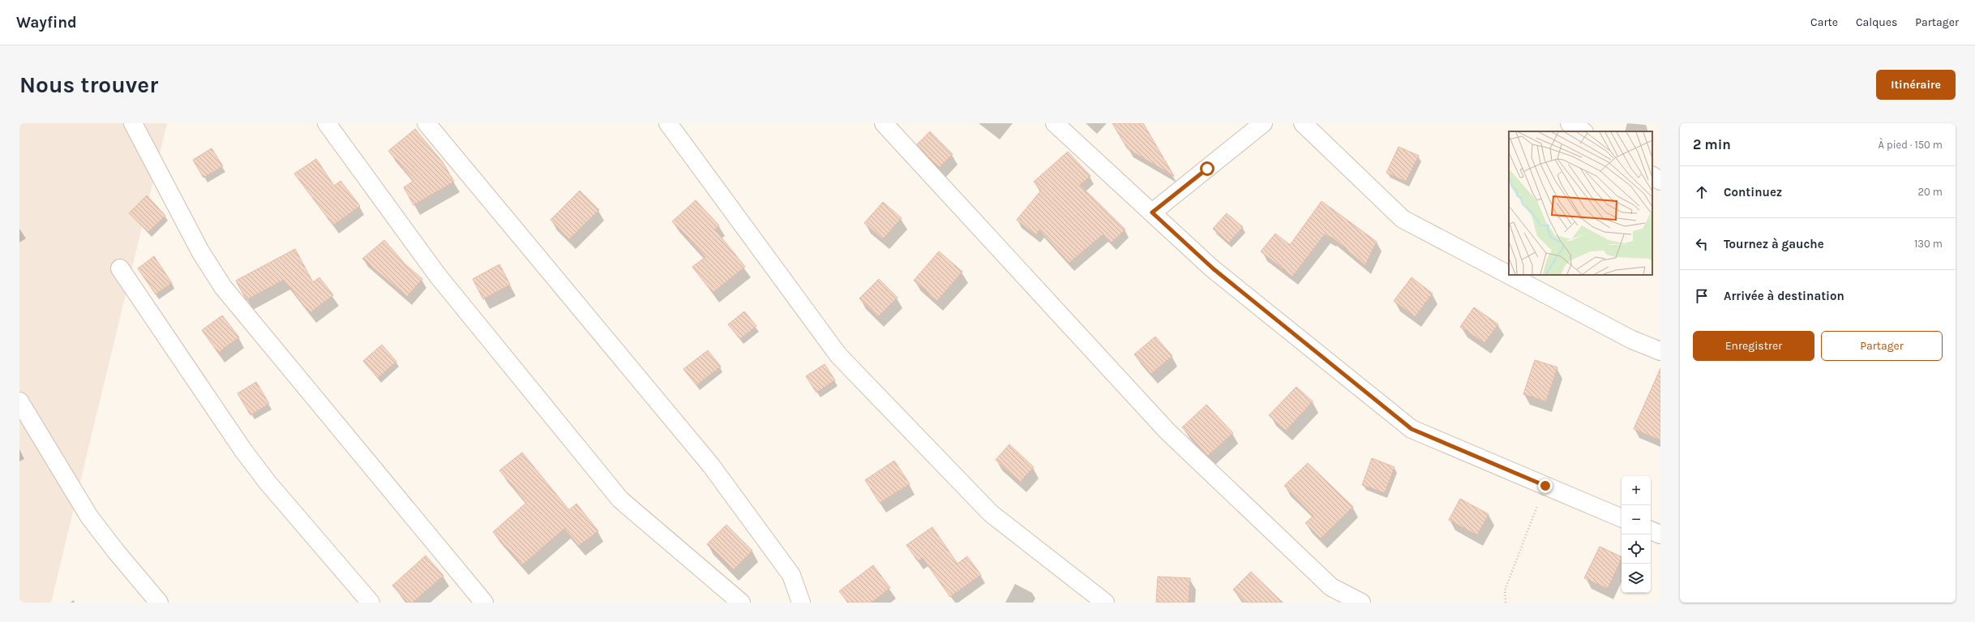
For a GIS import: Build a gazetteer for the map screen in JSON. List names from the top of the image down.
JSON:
{
  "page": {
    "header": "Wayfind",
    "nav": ["Carte", "Calques", "Partager"],
    "buttons": [
      "Itinéraire",
      ["Enregistrer", "Partager"]
    ],
    "title": "Nous trouver",
    "heading": ["2 min", "À pied · 150 m"],
    "list": [
      ["Continuez", "20 m"],
      ["Tournez à gauche", "130 m"],
      "Arrivée à destination"
    ],
    "map_buttons": ["+", "−"]
  }
}
